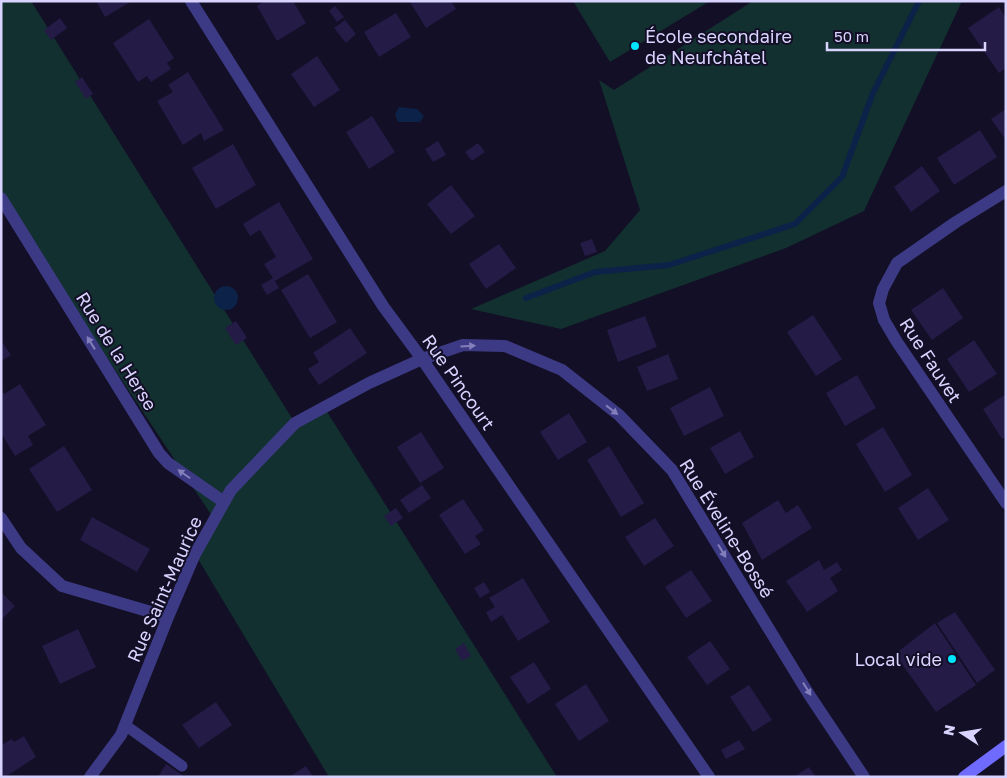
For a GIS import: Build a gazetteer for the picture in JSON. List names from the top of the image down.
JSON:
{
  "streets": {
    "street": [
      "Rue de la Herse",
      "Rue Fauvet",
      "Rue Pincourt",
      "Rue Éveline-Bossé",
      "Rue Saint-Maurice"
    ]
  },
  "crossings": [
    ["Rue de la Herse", "Rue Saint-Maurice"],
    ["Rue Pincourt", "Rue Éveline-Bossé"],
    ["Rue Pincourt", "Rue Saint-Maurice"],
    ["Rue Éveline-Bossé", "Rue Saint-Maurice"]
  ],
  "one_way": ["Rue de la Herse", "Rue Éveline-Bossé"],
  "places": ["École secondaire de Neufchâtel", "Local vide"],
  "scale_bar": "50 m",
  "north": "left"
}
